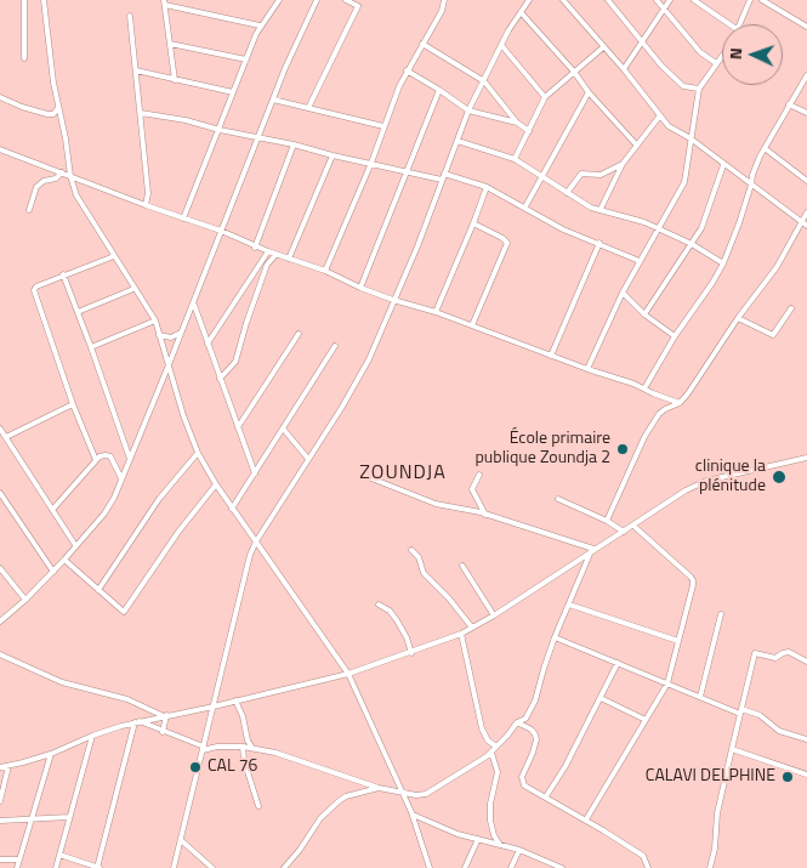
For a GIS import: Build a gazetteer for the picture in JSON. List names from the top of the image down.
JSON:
{
  "districts": ["ZOUNDJA"],
  "places": [
    "École primaire publique Zoundja 2",
    "clinique la plénitude",
    "CAL 76",
    "CALAVI DELPHINE"
  ],
  "north": "left"
}
